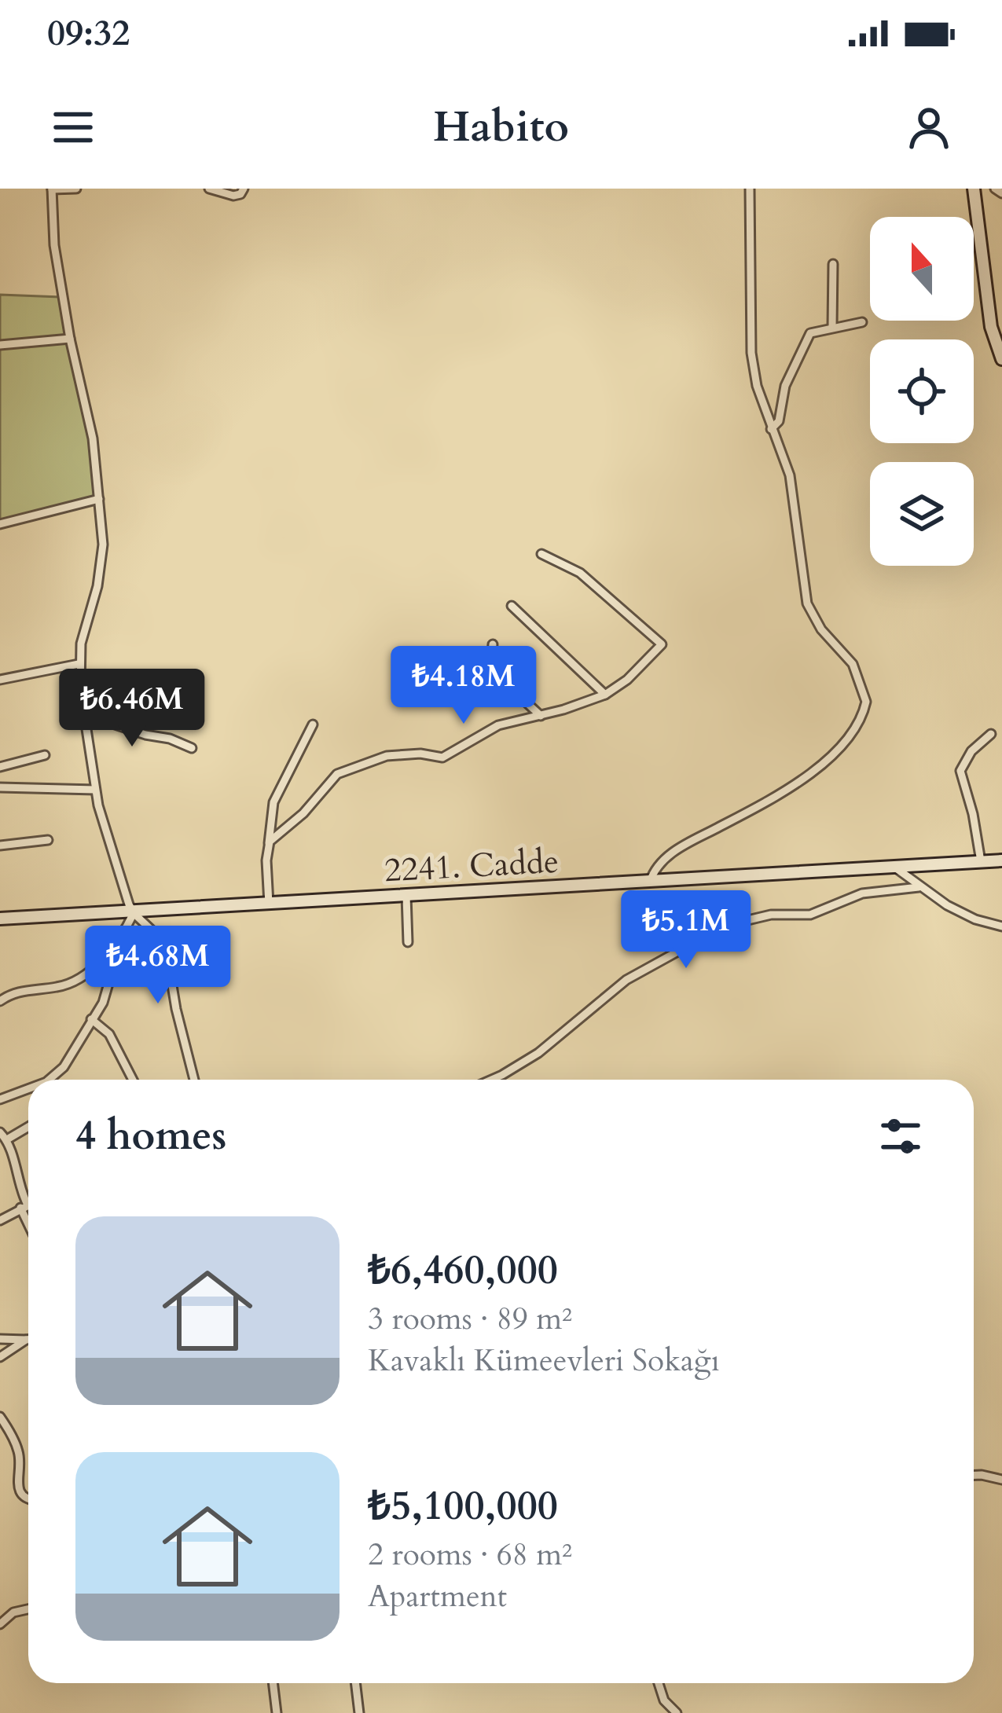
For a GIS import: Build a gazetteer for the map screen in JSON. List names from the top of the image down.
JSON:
{
  "streets": {
    "street": ["2241. Cadde"]
  },
  "north": "top",
  "page": {
    "status": "09:32",
    "header": "Habito",
    "price": [
      "₺4.18M",
      "₺6.46M",
      "₺5.1M",
      "₺4.68M"
    ],
    "heading": "4 homes",
    "list": [
      {
        "name": "₺6,460,000",
        "note": "3 rooms · 89 m² · Kavaklı Kümeevleri Sokağı"
      },
      {
        "name": "₺5,100,000",
        "note": "2 rooms · 68 m² · Apartment"
      }
    ]
  }
}
